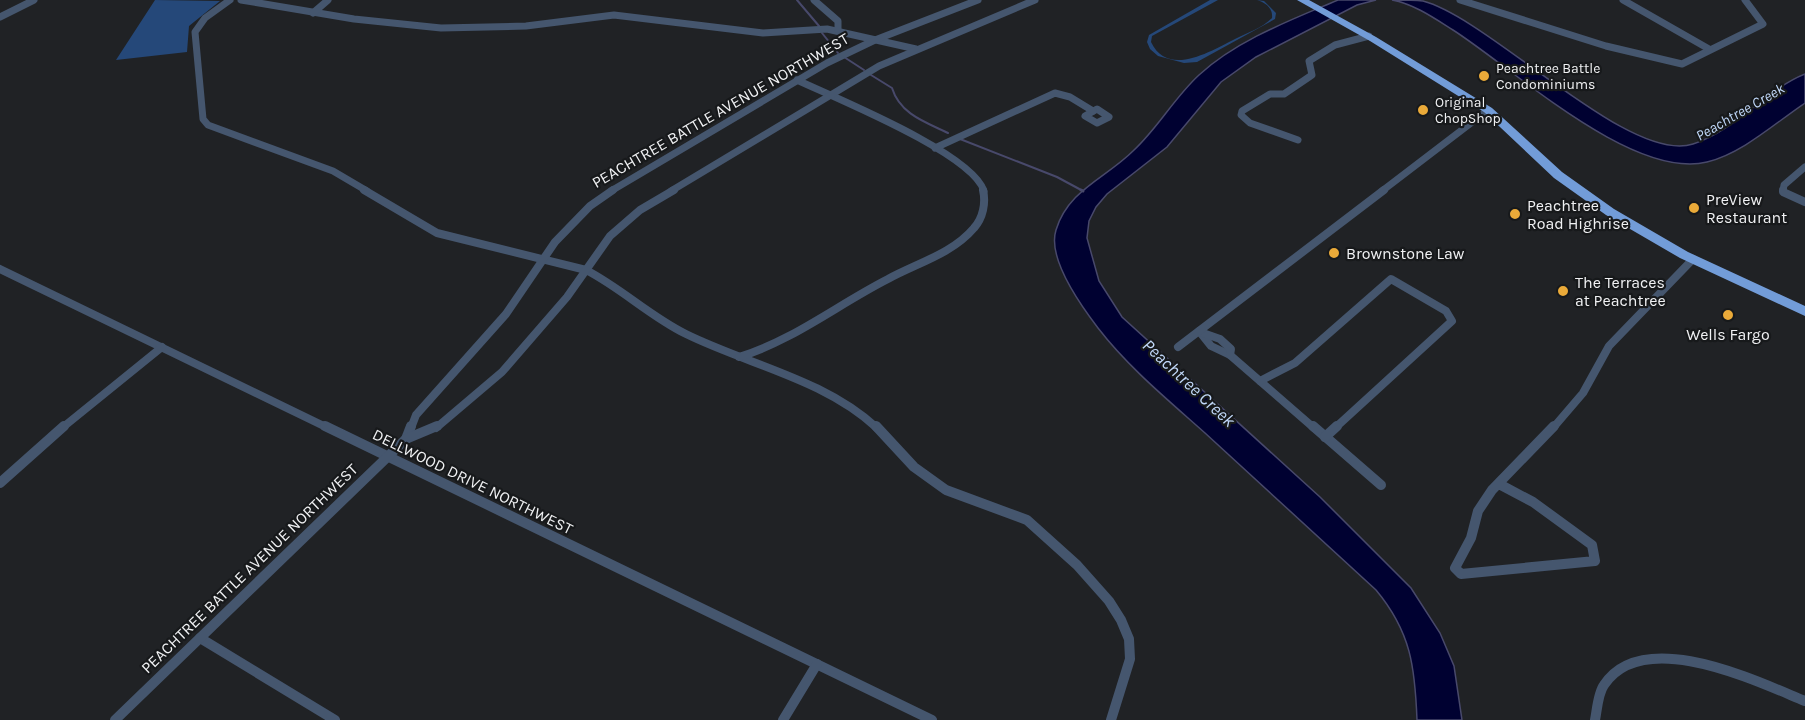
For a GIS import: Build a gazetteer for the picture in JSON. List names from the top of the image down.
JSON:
{
  "streets": {
    "street": ["PEACHTREE BATTLE AVENUE NORTHWEST", "DELLWOOD DRIVE NORTHWEST"]
  },
  "crossings": [
    ["PEACHTREE BATTLE AVENUE NORTHWEST", "DELLWOOD DRIVE NORTHWEST"]
  ],
  "water": ["Peachtree Creek"],
  "places": [
    "Peachtree Battle Condominiums",
    "Original ChopShop",
    "PreView Restaurant",
    "Peachtree Road Highrise",
    "Brownstone Law",
    "The Terraces at Peachtree",
    "Wells Fargo"
  ]
}
